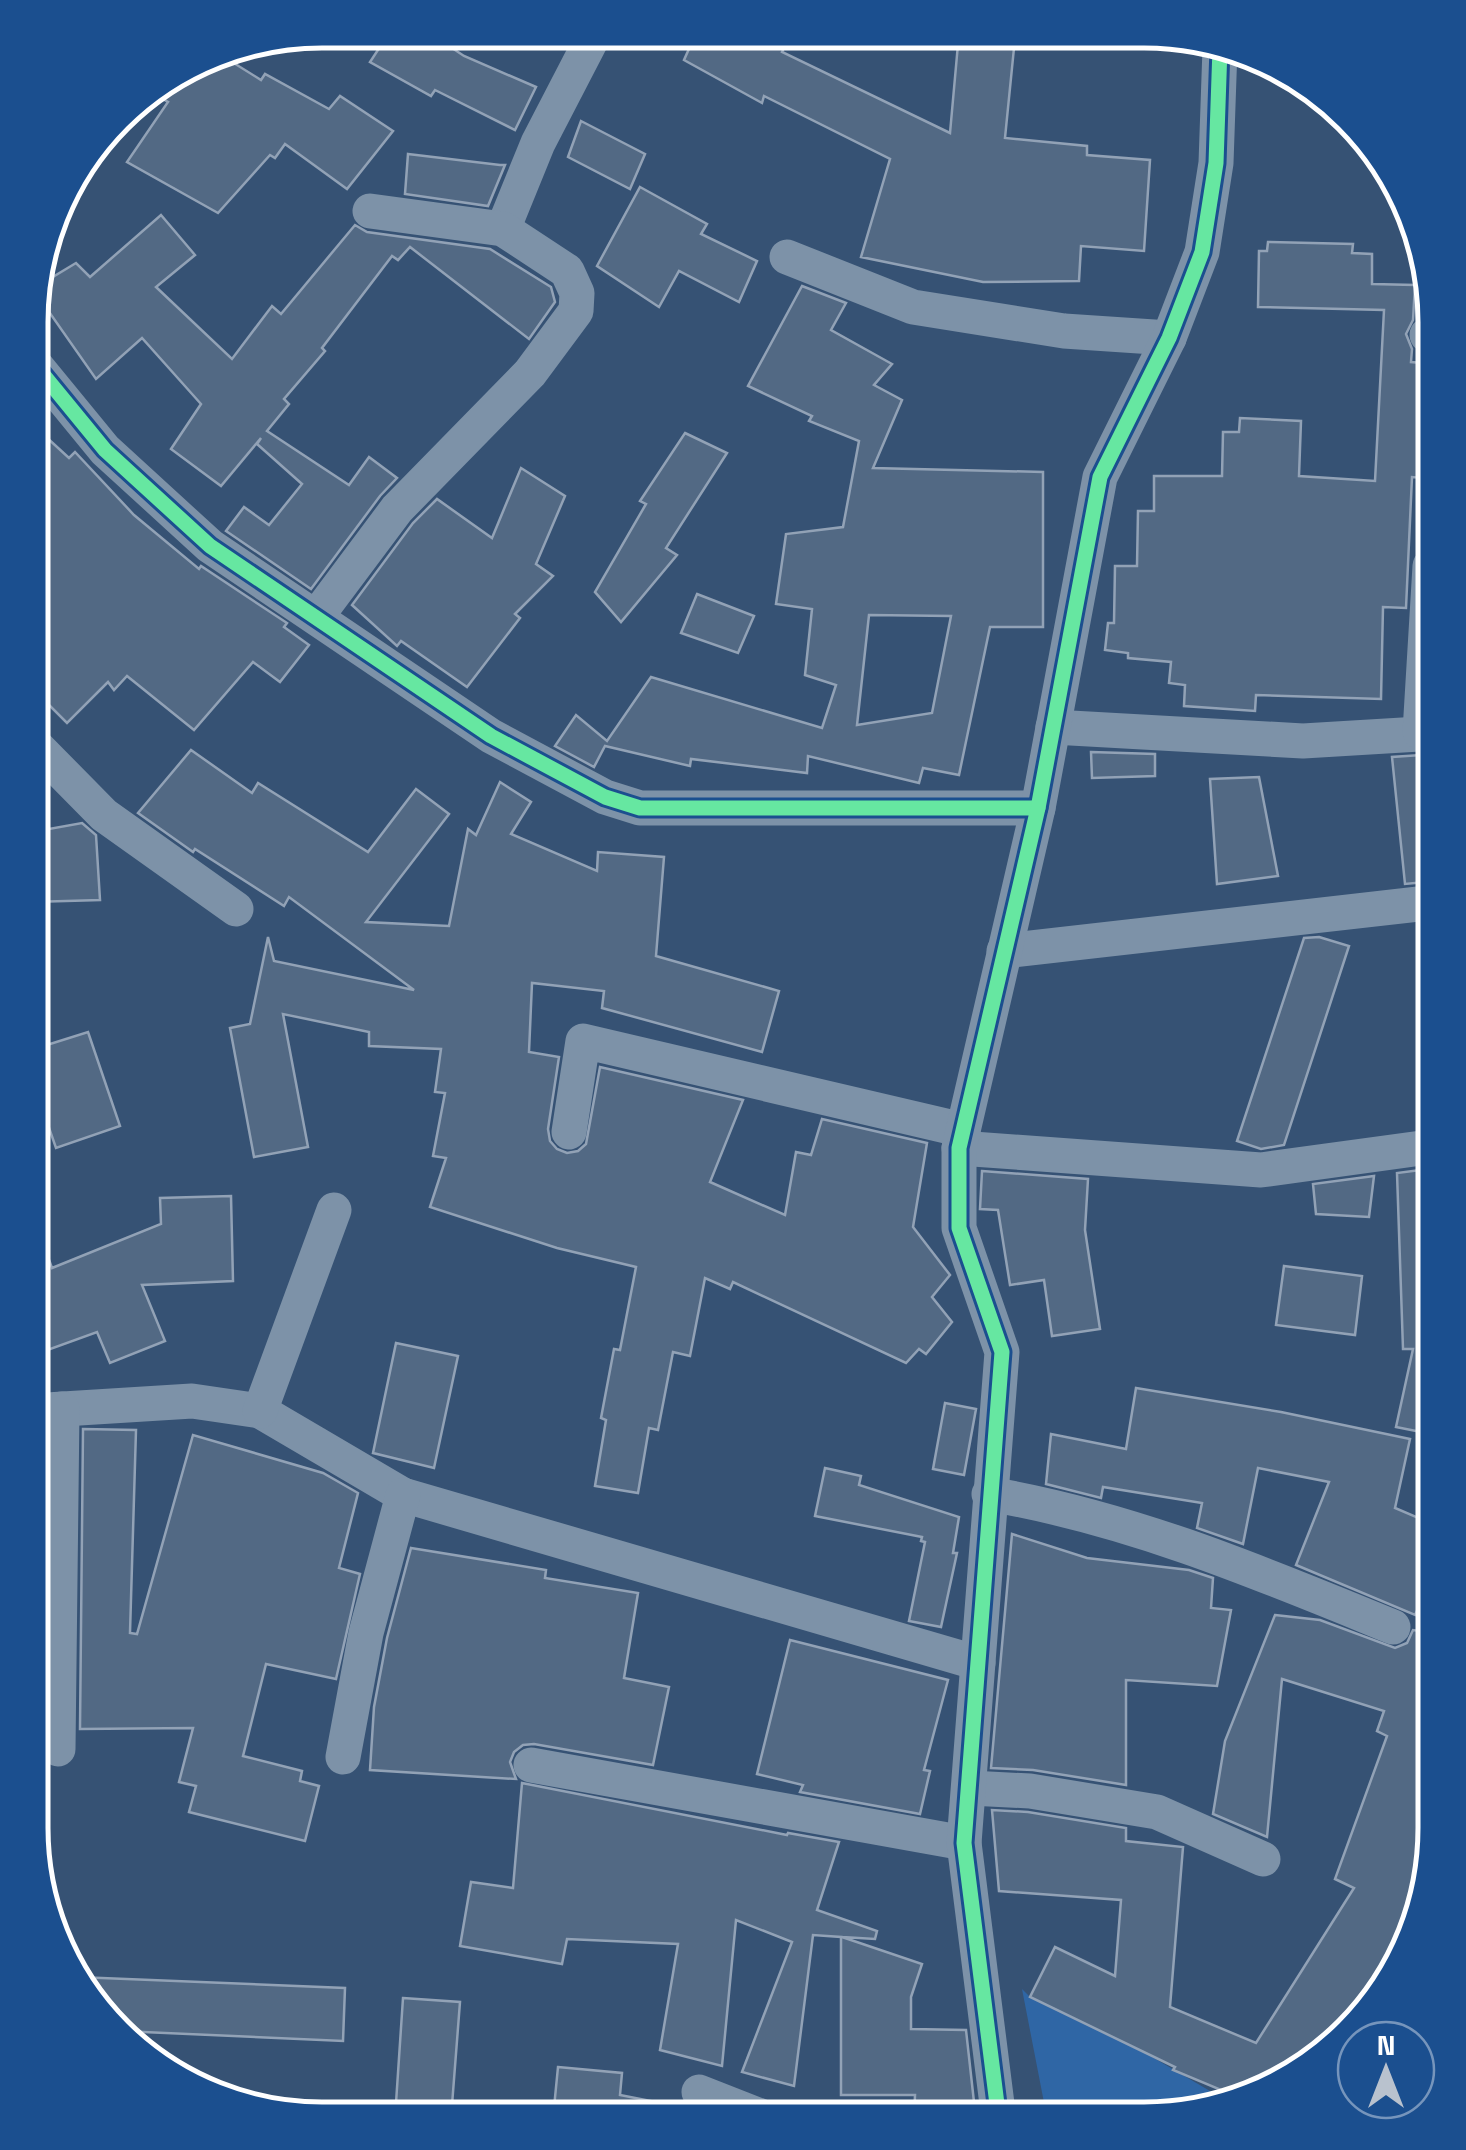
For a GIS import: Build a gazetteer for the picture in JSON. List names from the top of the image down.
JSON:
{
  "north": "top"
}
